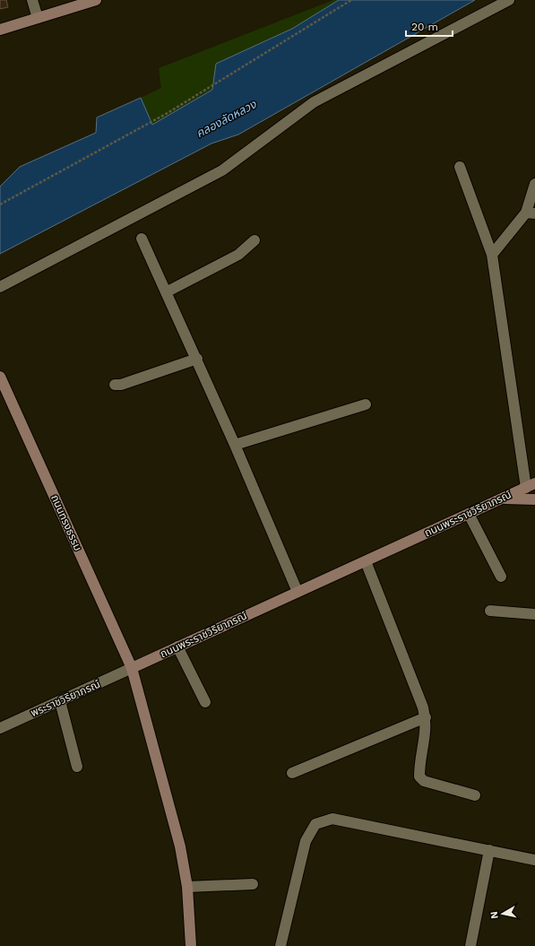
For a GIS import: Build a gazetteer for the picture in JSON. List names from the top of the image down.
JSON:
{
  "streets": {
    "main road": ["ถนนพระราชวิริยาภรณ์", "ถนนทรงธรรม"],
    "street": ["พระราชวิริยาภรณ์"]
  },
  "crossings": [
    ["ถนนพระราชวิริยาภรณ์", "ถนนทรงธรรม"],
    ["ถนนพระราชวิริยาภรณ์", "พระราชวิริยาภรณ์"],
    ["ถนนทรงธรรม", "พระราชวิริยาภรณ์"]
  ],
  "water": ["คลองลัดหลวง"],
  "scale_bar": "20 m",
  "north": "left"
}
